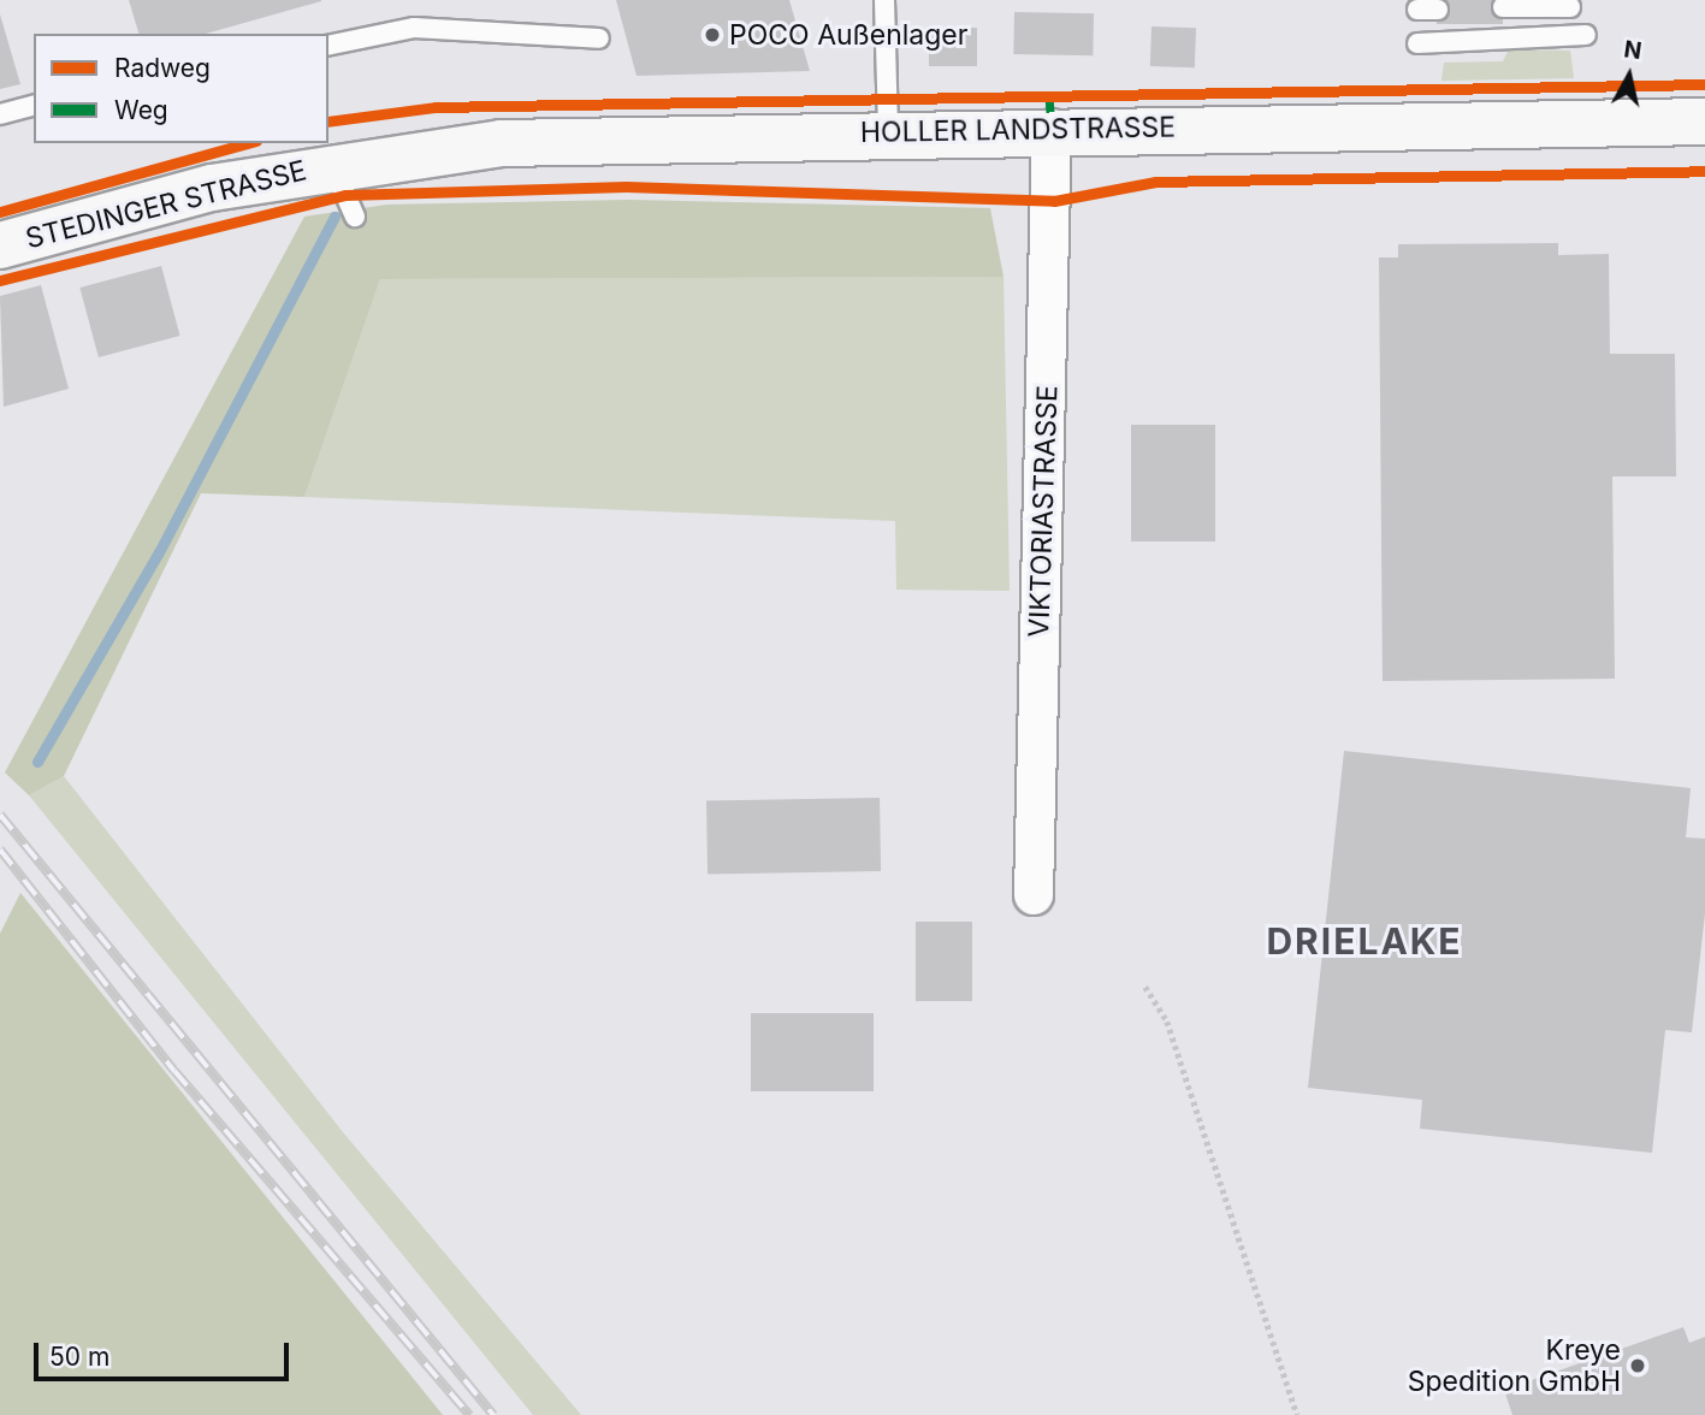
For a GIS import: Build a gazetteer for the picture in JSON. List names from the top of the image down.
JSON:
{
  "streets": {
    "main road": ["HOLLER LANDSTRASSE", "STEDINGER STRASSE"],
    "street": ["VIKTORIASTRASSE"]
  },
  "crossings": [
    ["HOLLER LANDSTRASSE", "STEDINGER STRASSE"],
    ["HOLLER LANDSTRASSE", "VIKTORIASTRASSE"]
  ],
  "districts": ["DRIELAKE"],
  "places": ["POCO Außenlager", "Kreye Spedition GmbH"],
  "legend": ["Radweg", "Weg"],
  "scale_bar": "50 m",
  "north": "top"
}
